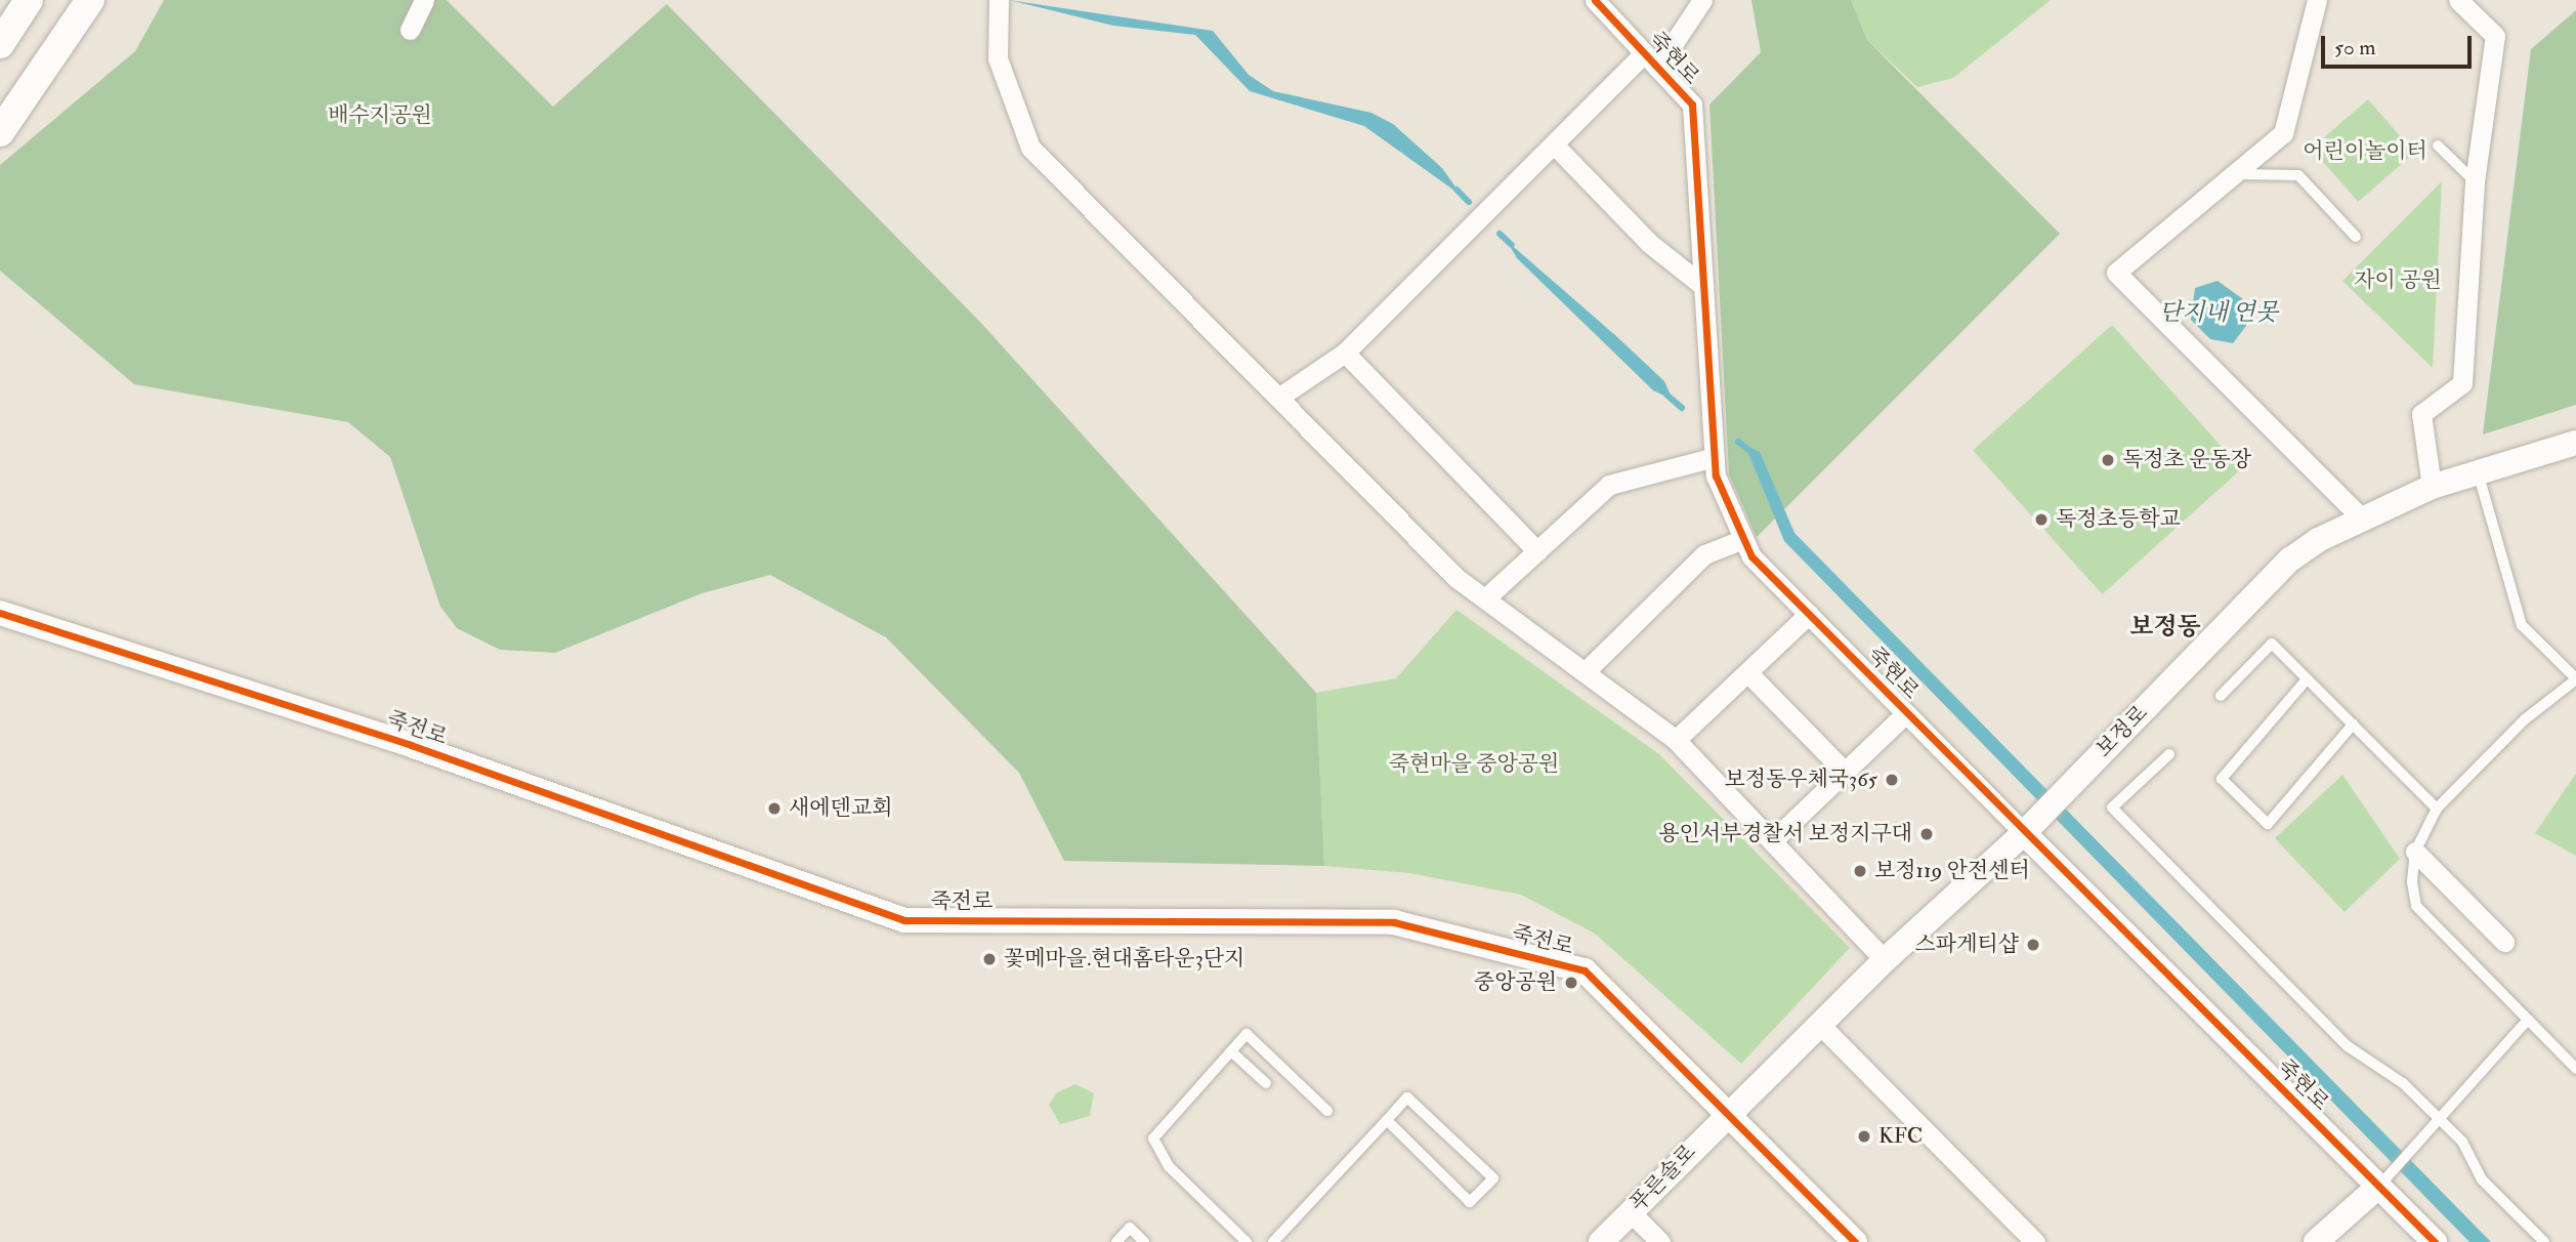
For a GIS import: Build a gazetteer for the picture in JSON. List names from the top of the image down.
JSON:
{
  "streets": {
    "street": [
      "죽현로",
      "죽전로",
      "보정로",
      "푸른솔로"
    ]
  },
  "crossings": [
    ["죽현로", "보정로"],
    ["죽전로", "보정로"],
    ["죽전로", "푸른솔로"],
    ["보정로", "푸른솔로"]
  ],
  "districts": ["보정동"],
  "water": ["단지내 연못"],
  "parks": [
    "배수지공원",
    "어린이놀이터",
    "자이 공원",
    "죽현마을 중앙공원"
  ],
  "places": [
    "독정초 운동장",
    "독정초등학교",
    "보정동우체국365",
    "새에덴교회",
    "용인서부경찰서 보정지구대",
    "보정119 안전센터",
    "스파게티샵",
    "꽃메마을.현대홈타운3단지",
    "중앙공원",
    "KFC"
  ],
  "scale_bar": "50 m"
}
